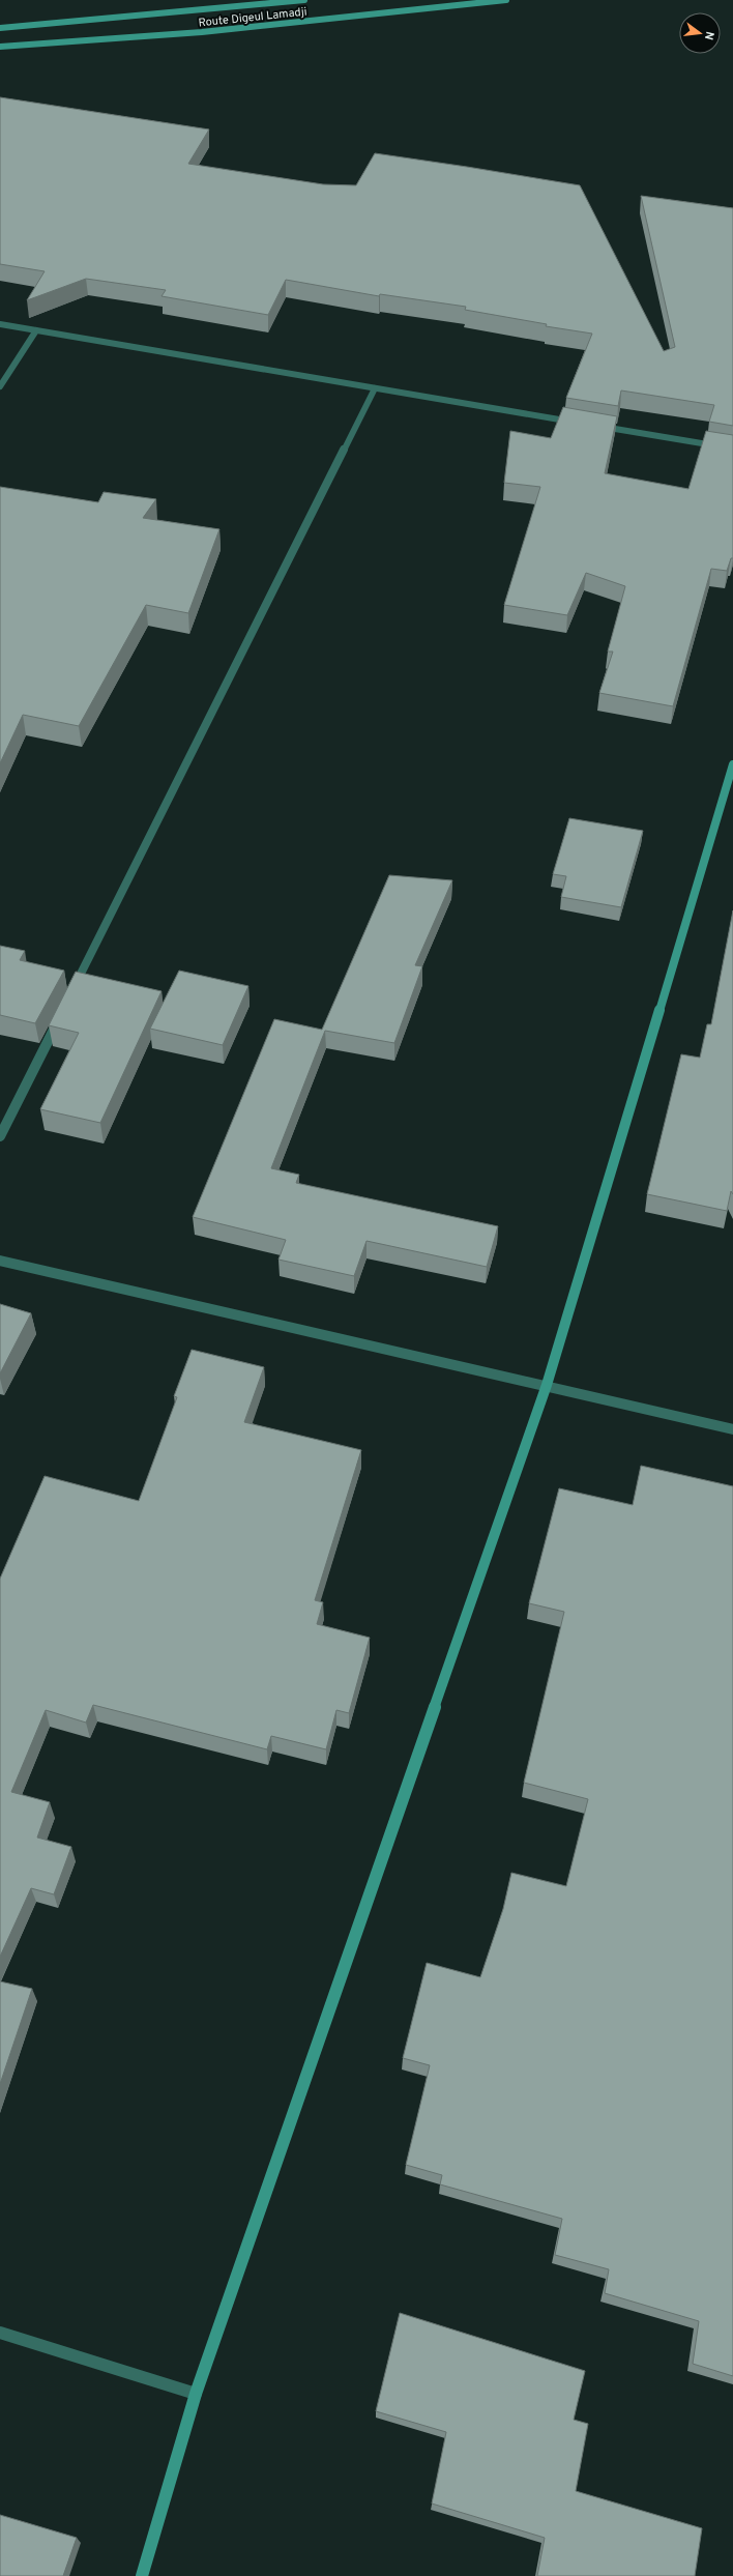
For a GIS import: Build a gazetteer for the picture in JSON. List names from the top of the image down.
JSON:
{
  "streets": {
    "street": ["Route Digeul Lamadji"]
  },
  "north": "right"
}
